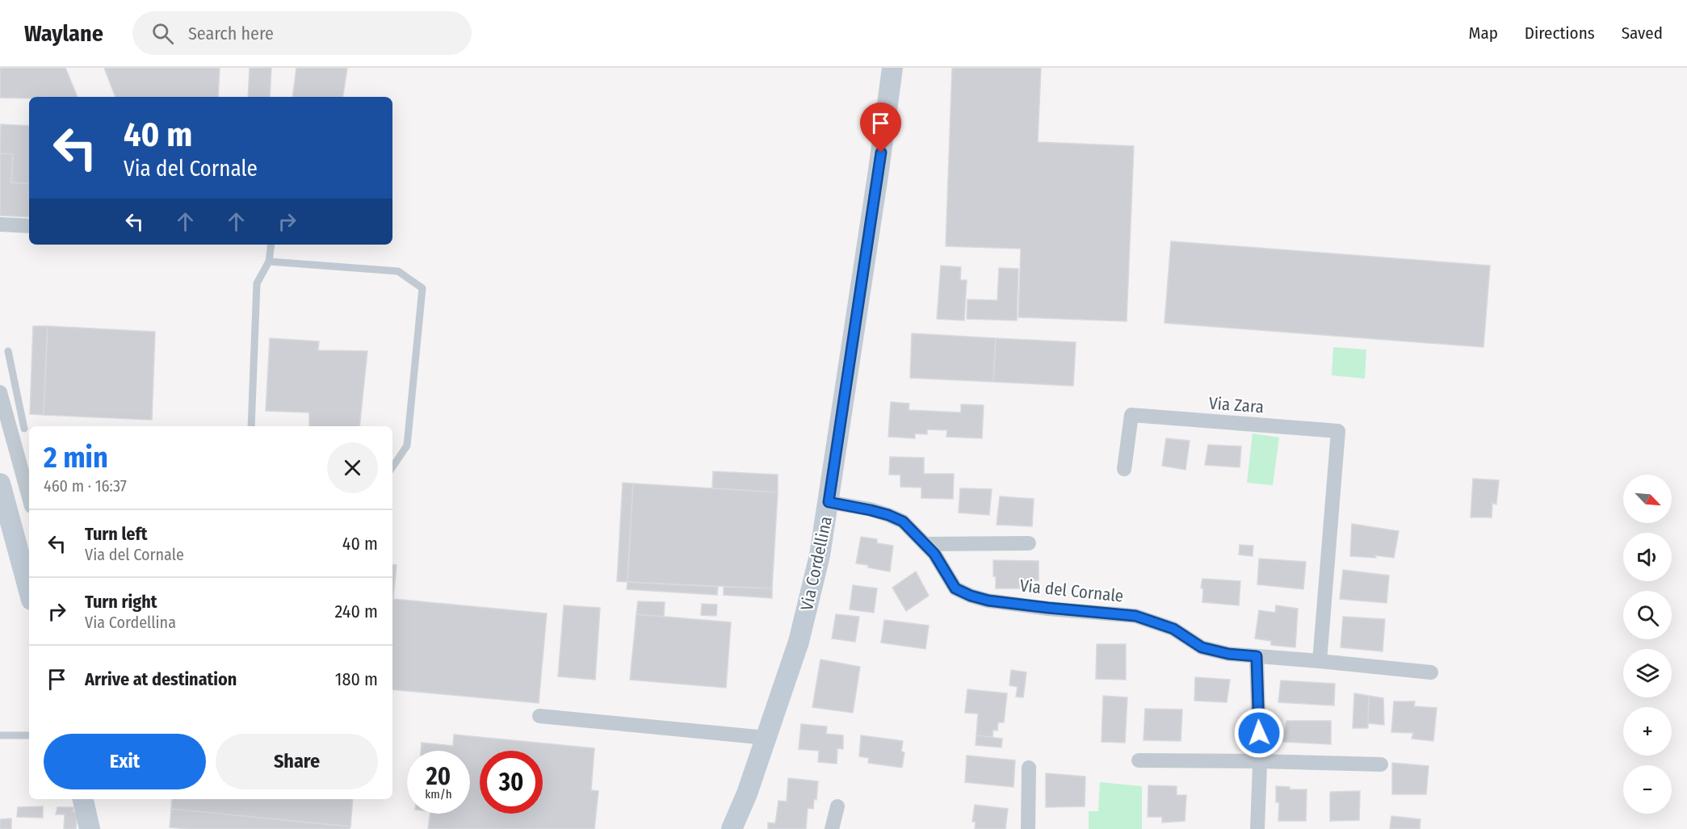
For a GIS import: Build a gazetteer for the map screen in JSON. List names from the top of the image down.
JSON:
{
  "streets": {
    "street": ["Via Zara", "Via Cordellina", "Via del Cornale"]
  },
  "crossings": [
    ["Via Zara", "Via del Cornale"],
    ["Via Cordellina", "Via del Cornale"]
  ],
  "north": "bottom right",
  "page": {
    "header": "Waylane",
    "search": "Search here",
    "nav": ["Map", "Directions", "Saved"],
    "turn": ["40 m", "Via del Cornale"],
    "heading": ["2 min", "460 m · 16:37"],
    "map_buttons": ["+", "−"],
    "list": [
      {
        "name": "Turn left",
        "note": "Via del Cornale",
        "value": "40 m"
      },
      {
        "name": "Turn right",
        "note": "Via Cordellina",
        "value": "240 m"
      },
      {
        "name": "Arrive at destination",
        "value": "180 m"
      }
    ],
    "buttons": ["Exit", "Share"],
    "speed": "20 km/h",
    "limit": "30"
  }
}
